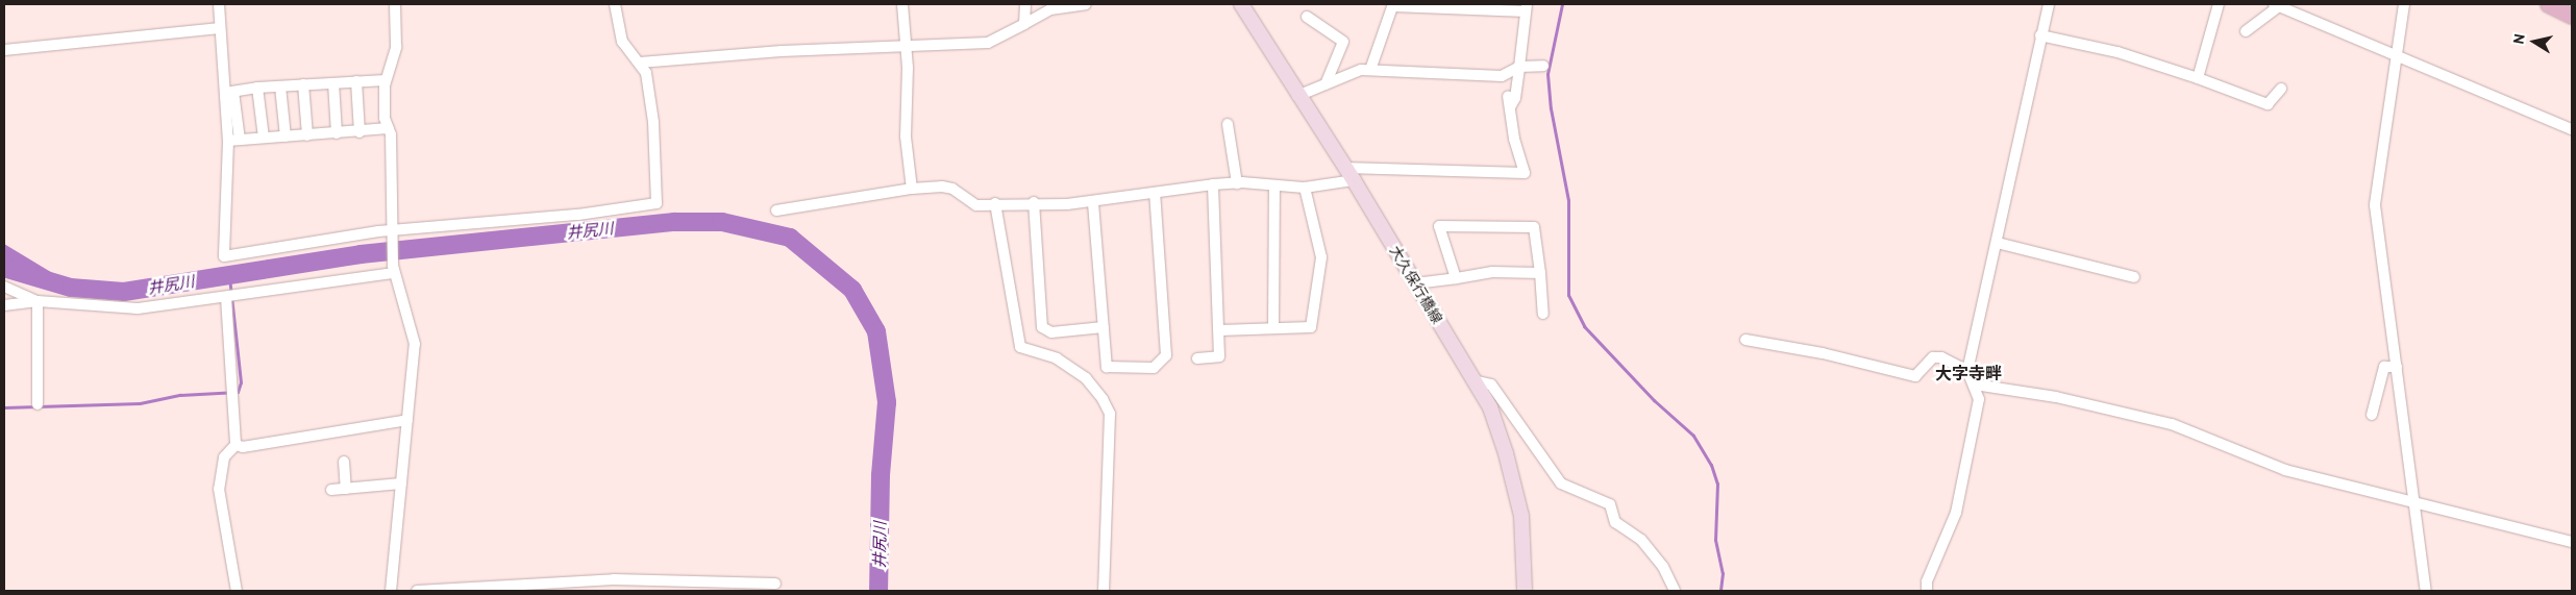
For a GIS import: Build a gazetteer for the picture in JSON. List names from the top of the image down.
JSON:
{
  "streets": {
    "main road": ["大久保行橋線"]
  },
  "districts": ["大字寺畔"],
  "water": ["井尻川"],
  "north": "left"
}
